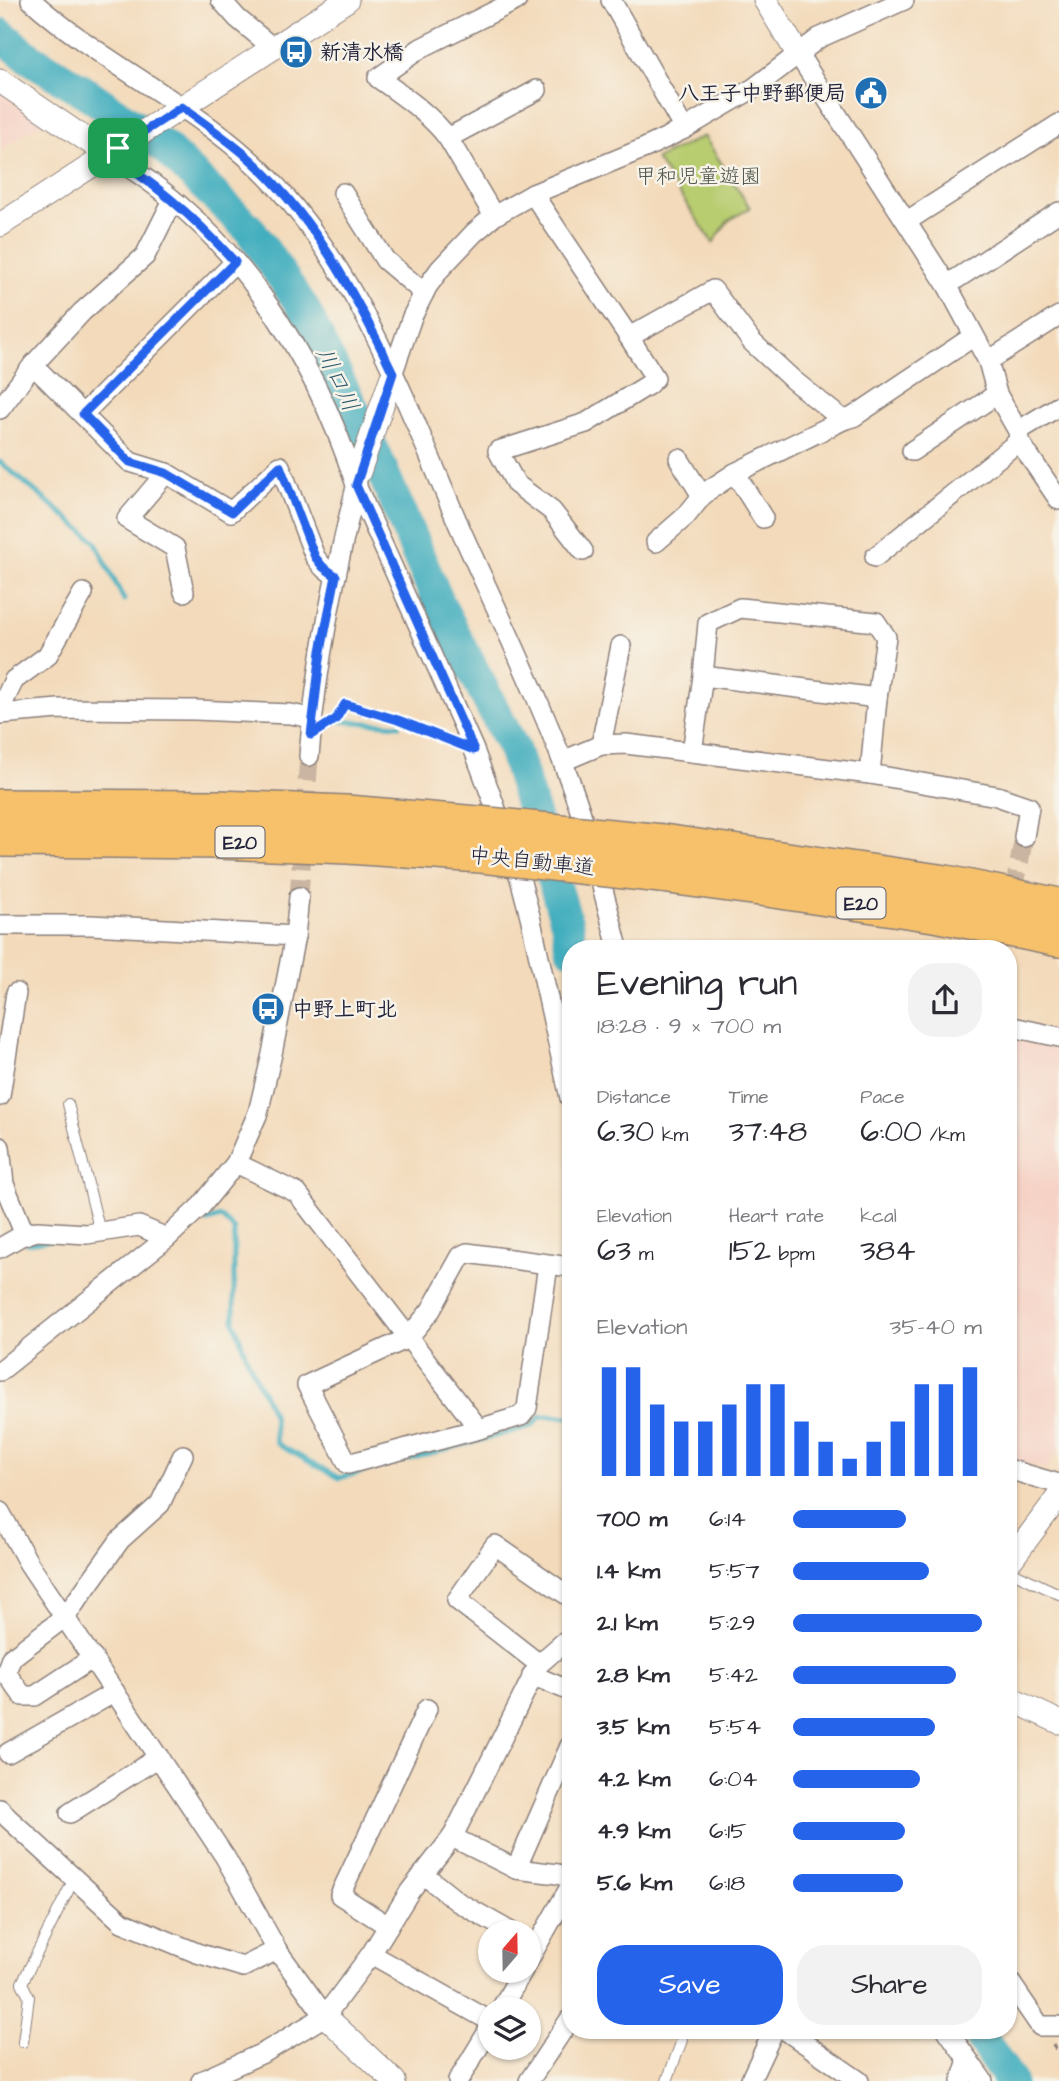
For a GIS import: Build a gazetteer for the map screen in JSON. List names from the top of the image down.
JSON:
{
  "streets": {
    "highway": ["E20", "中央自動車道"]
  },
  "water": ["川口川"],
  "parks": ["甲和児童遊園"],
  "places": {
    "bus stop": ["新清水橋", "中野上町北"],
    "public building": ["八王子中野郵便局"]
  },
  "north": "top",
  "page": {
    "heading": ["Evening run", "18:28 · 9 × 700 m"],
    "stats": [
      ["Distance", "6.30 km"],
      ["Time", "37:48"],
      ["Pace", "6:00 /km"],
      ["Elevation", "63 m"],
      ["Heart rate", "152 bpm"],
      ["kcal", "384"]
    ],
    "chart": ["Elevation", "35–40 m"],
    "list": [
      {
        "name": "700 m",
        "note": "6:14"
      },
      {
        "name": "1.4 km",
        "note": "5:57"
      },
      {
        "name": "2.1 km",
        "note": "5:29"
      },
      {
        "name": "2.8 km",
        "note": "5:42"
      },
      {
        "name": "3.5 km",
        "note": "5:54"
      },
      {
        "name": "4.2 km",
        "note": "6:04"
      },
      {
        "name": "4.9 km",
        "note": "6:15"
      },
      {
        "name": "5.6 km",
        "note": "6:18"
      }
    ],
    "buttons": ["Save", "Share"]
  }
}
